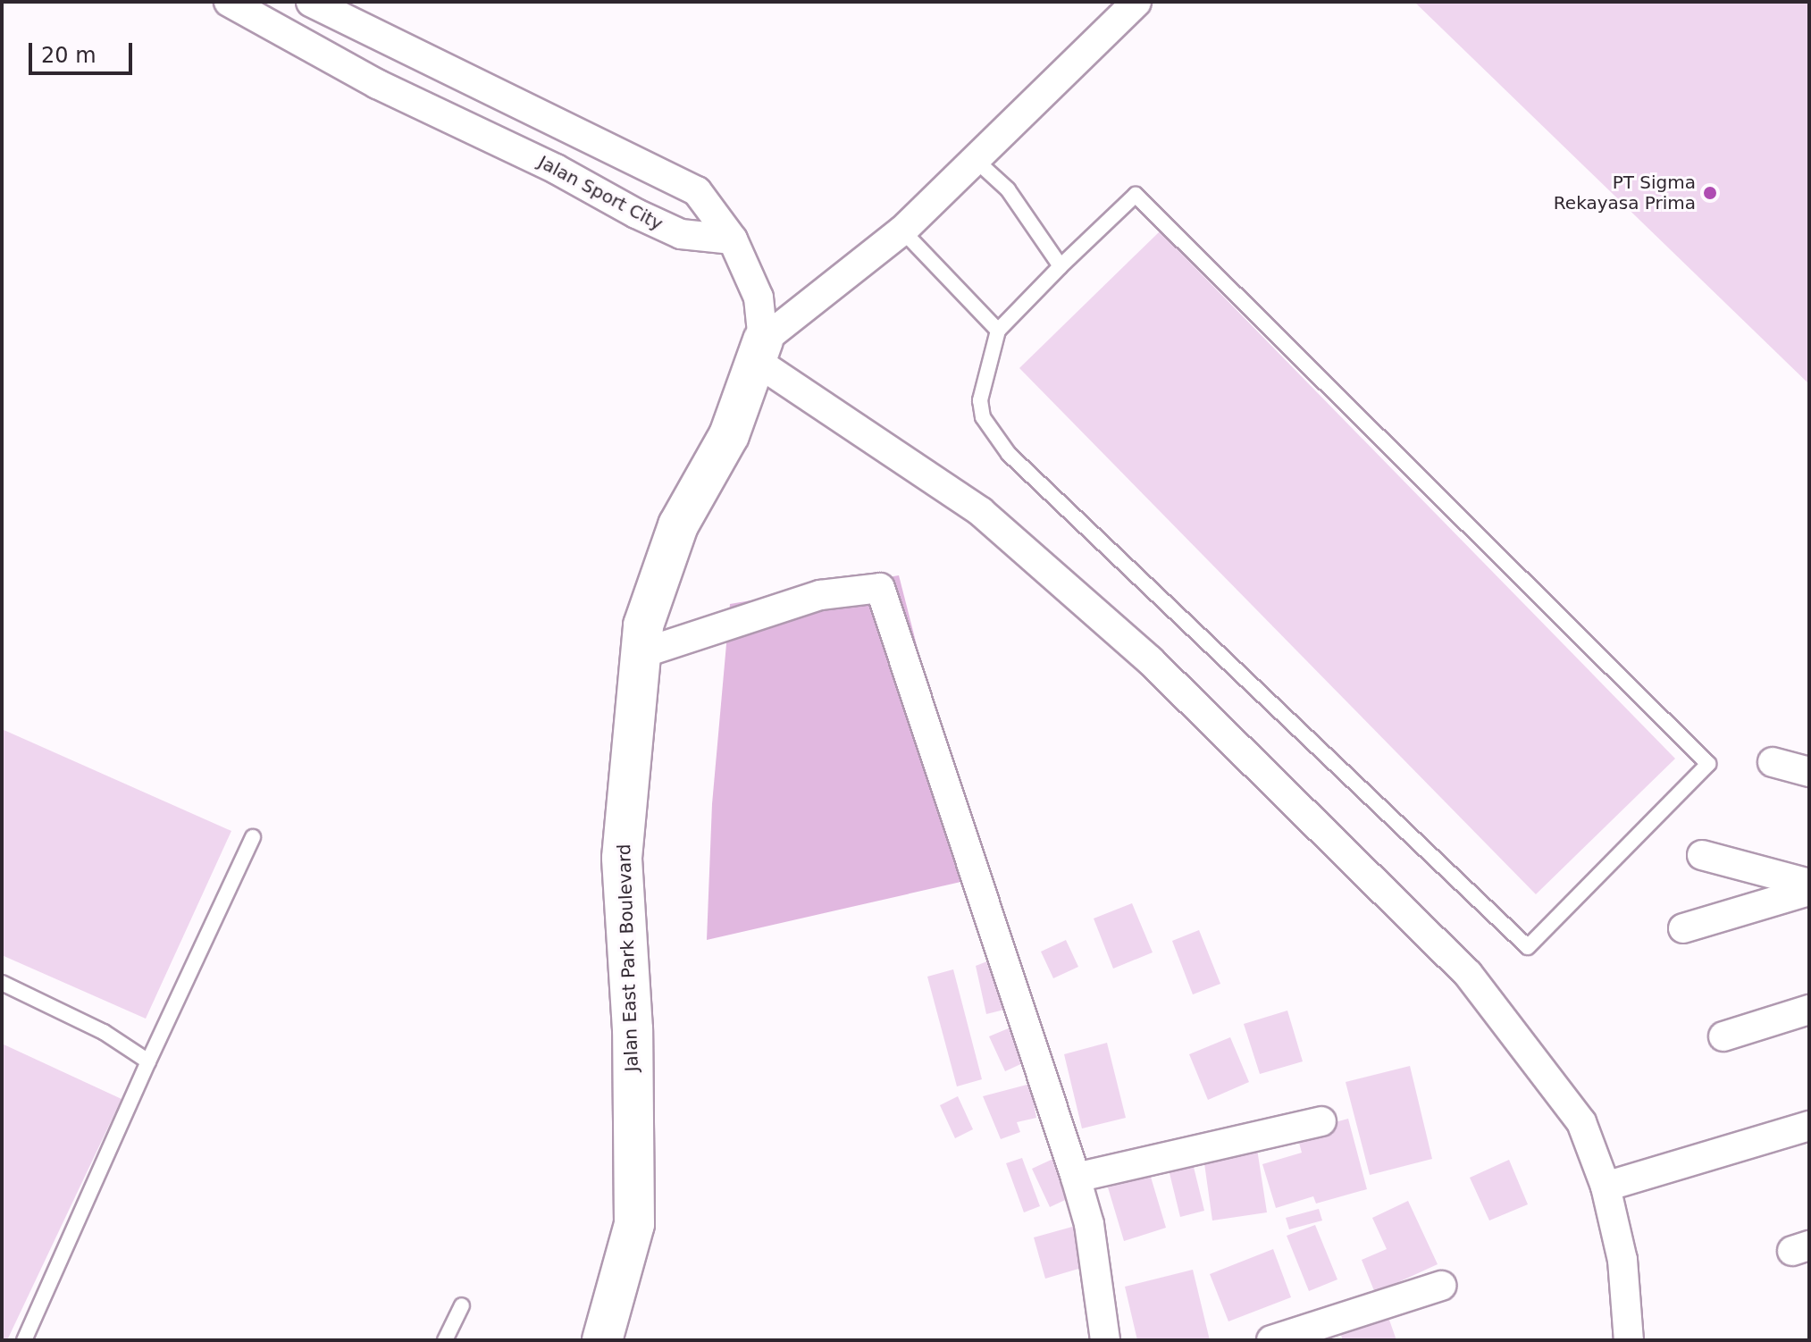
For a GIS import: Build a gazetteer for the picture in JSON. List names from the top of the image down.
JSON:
{
  "streets": {
    "main road": ["Jalan East Park Boulevard"],
    "street": ["Jalan Sport City"]
  },
  "places": ["PT Sigma Rekayasa Prima"],
  "scale_bar": "20 m"
}
